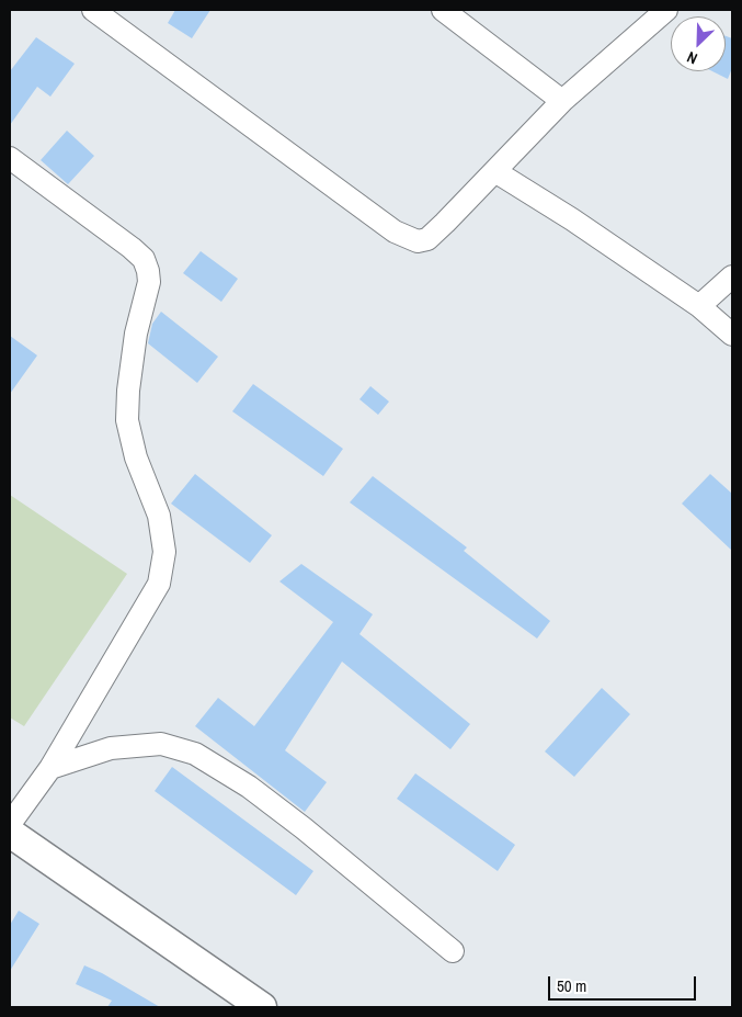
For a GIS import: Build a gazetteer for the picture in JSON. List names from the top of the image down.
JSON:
{
  "scale_bar": "50 m",
  "north": "bottom left"
}
